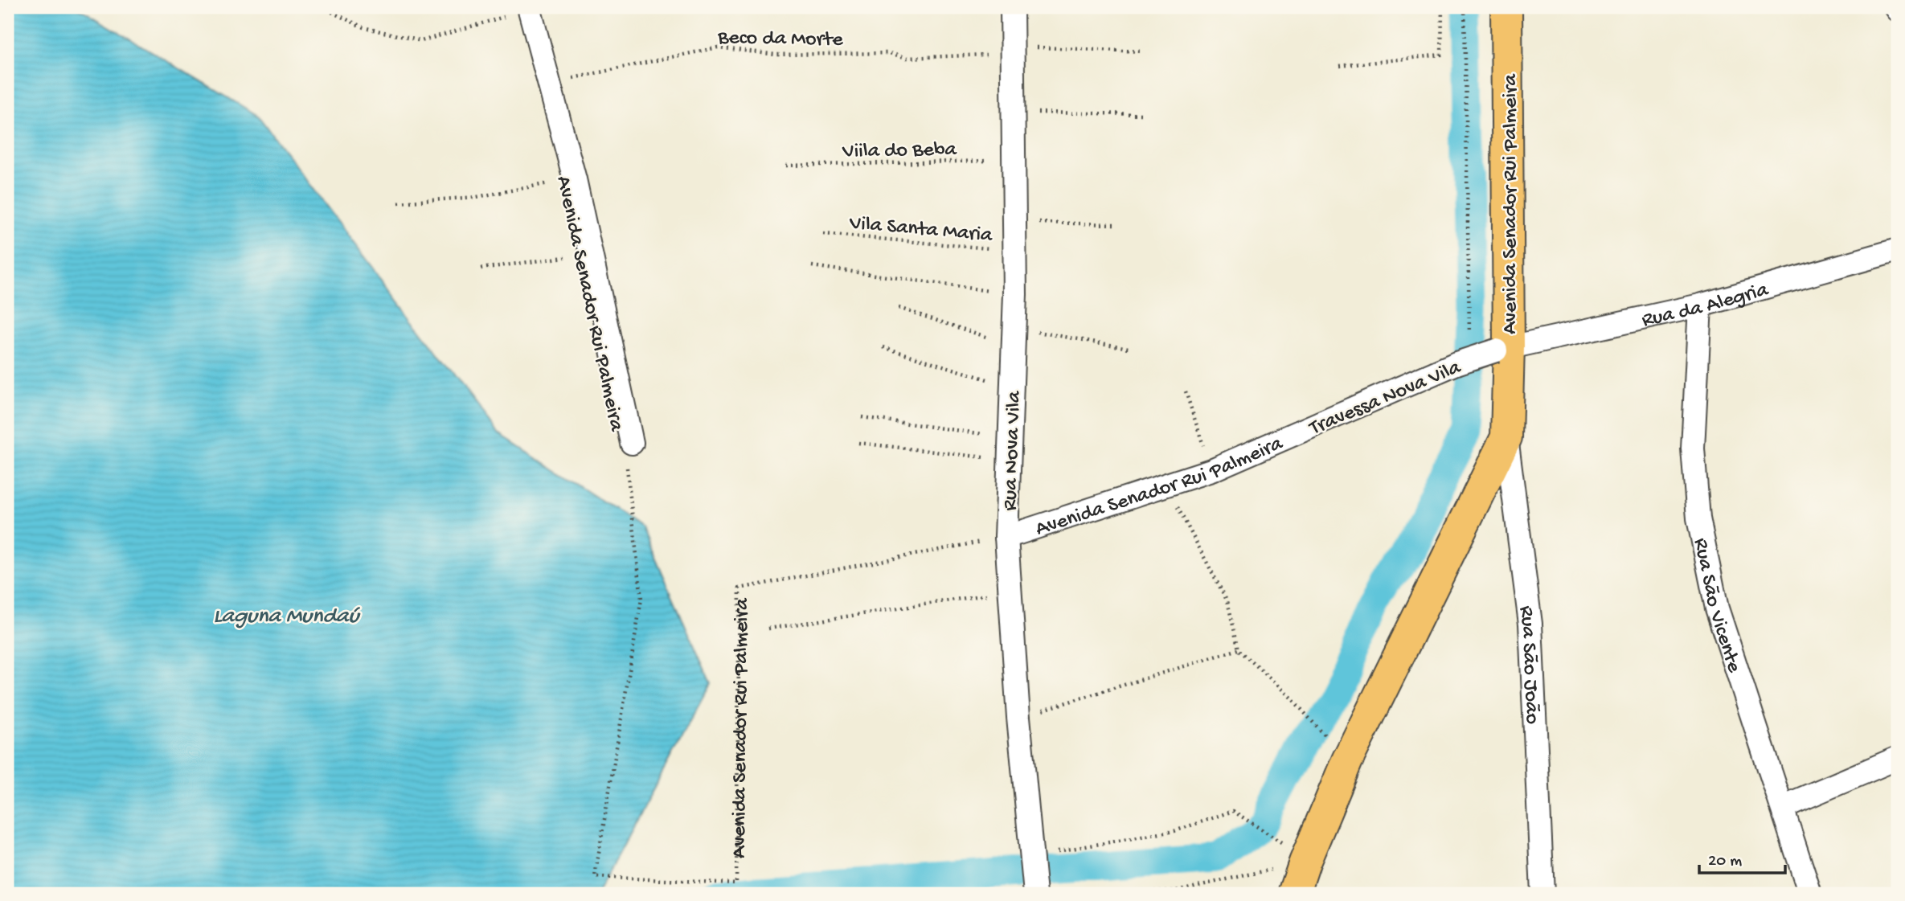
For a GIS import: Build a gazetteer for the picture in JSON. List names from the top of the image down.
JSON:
{
  "streets": {
    "main road": ["Avenida Senador Rui Palmeira"],
    "street": [
      "Rua da Alegria",
      "Travessa Nova Vila",
      "Rua Nova Vila",
      "Rua São Vicente",
      "Rua São João"
    ],
    "path": ["Beco da Morte", "Viila do Beba", "Vila Santa Maria"]
  },
  "crossings": [
    ["Beco da Morte", "Rua Nova Vila"],
    ["Viila do Beba", "Rua Nova Vila"],
    ["Avenida Senador Rui Palmeira", "Rua da Alegria"],
    ["Avenida Senador Rui Palmeira", "Travessa Nova Vila"],
    ["Avenida Senador Rui Palmeira", "Rua Nova Vila"],
    ["Avenida Senador Rui Palmeira", "Rua São João"],
    ["Vila Santa Maria", "Rua Nova Vila"],
    ["Rua da Alegria", "Travessa Nova Vila"],
    ["Rua da Alegria", "Rua São Vicente"],
    ["Travessa Nova Vila", "Rua Nova Vila"]
  ],
  "water": ["Laguna Mundaú"],
  "scale_bar": "20 m"
}
